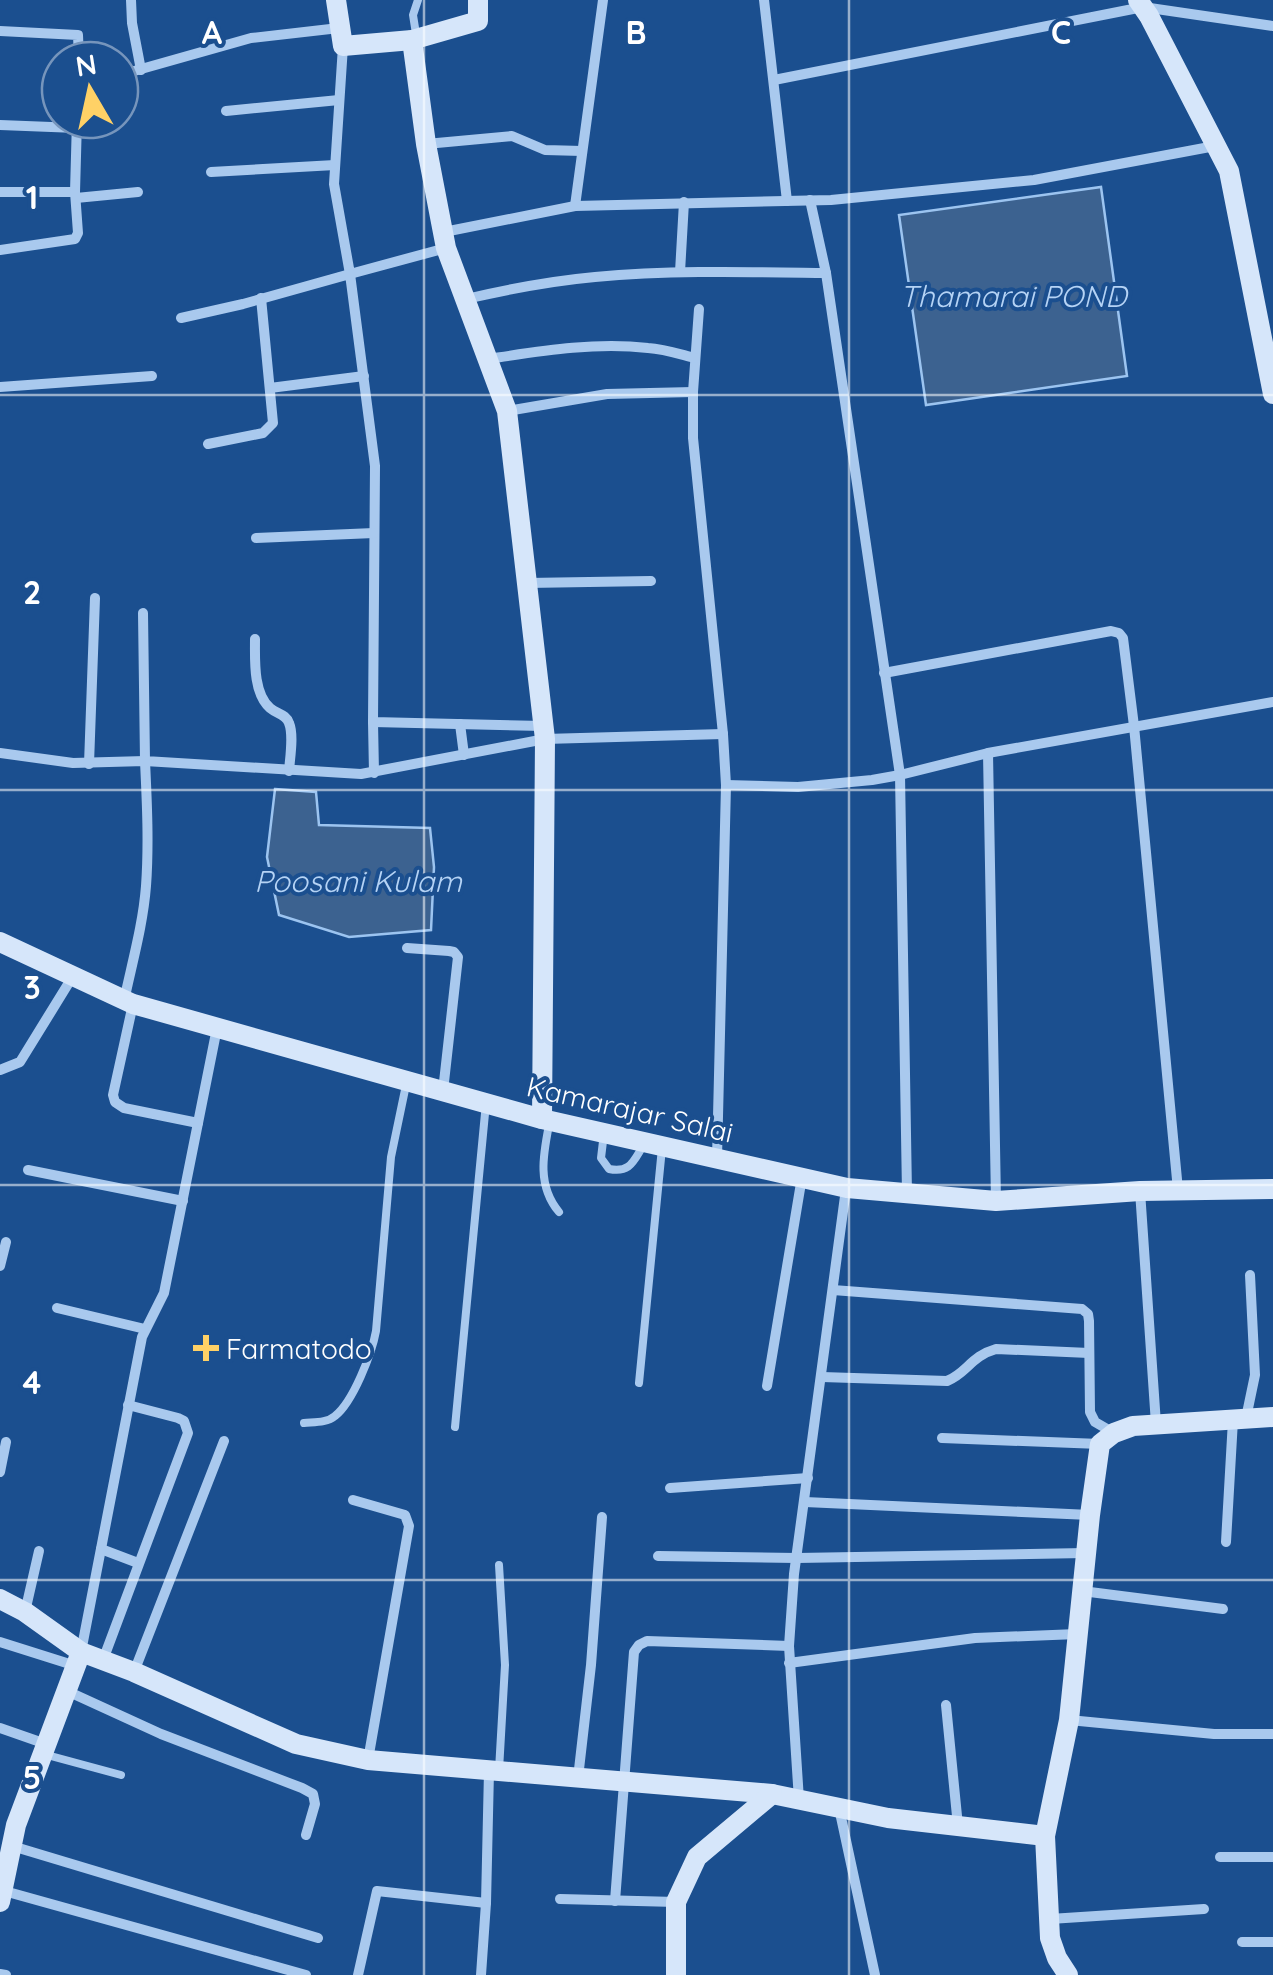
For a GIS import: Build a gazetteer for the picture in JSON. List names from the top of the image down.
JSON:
{
  "streets": {
    "street": ["Kamarajar Salai"]
  },
  "water": ["Thamarai POND", "Poosani Kulam"],
  "places": {
    "health": ["Farmatodo"]
  },
  "north": "top",
  "grid": {
    "columns": ["A", "B", "C"],
    "rows": [
      "1",
      "2",
      "3",
      "4",
      "5"
    ]
  }
}
